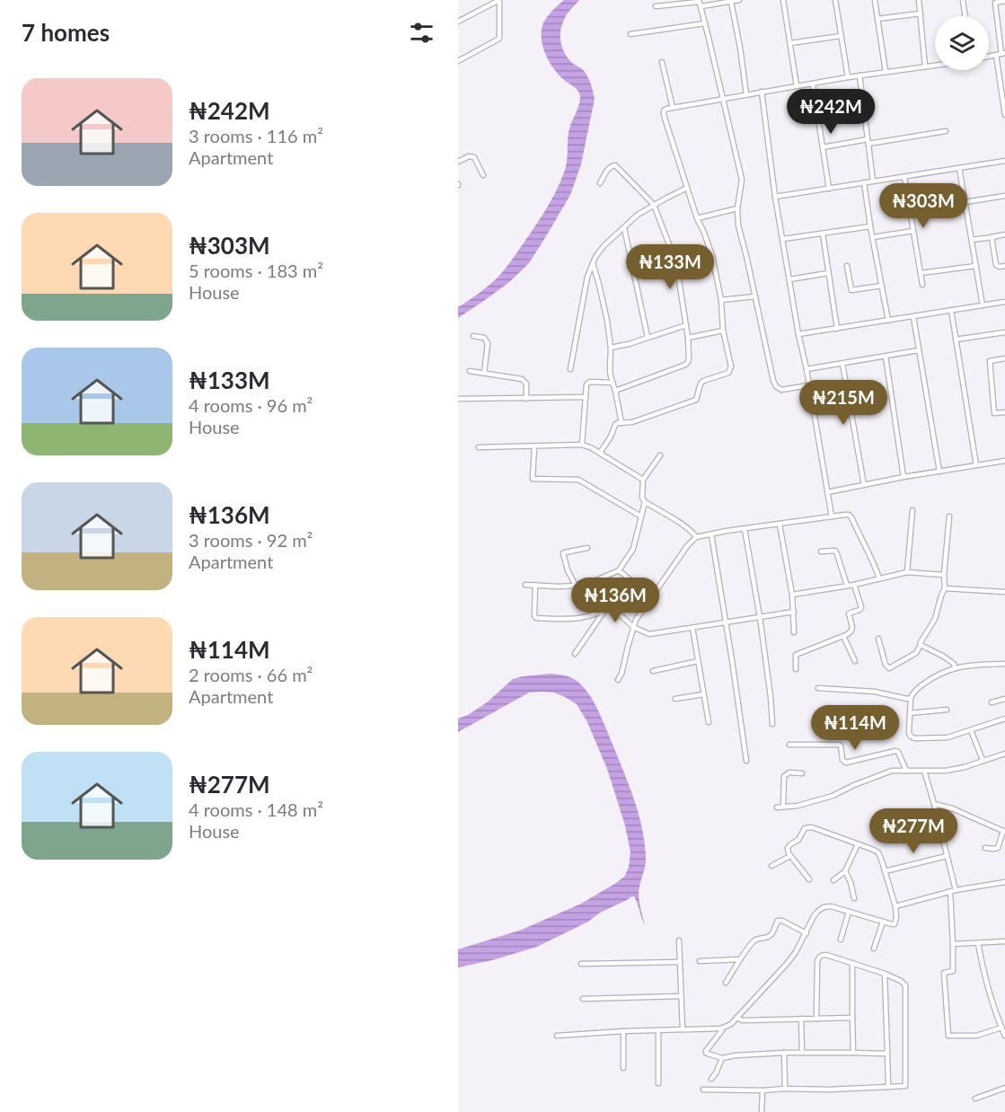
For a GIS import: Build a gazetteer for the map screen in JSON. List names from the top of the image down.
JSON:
{
  "page": {
    "heading": "7 homes",
    "list": [
      {
        "name": "₦242M",
        "note": "3 rooms · 116 m² · Apartment"
      },
      {
        "name": "₦303M",
        "note": "5 rooms · 183 m² · House"
      },
      {
        "name": "₦133M",
        "note": "4 rooms · 96 m² · House"
      },
      {
        "name": "₦136M",
        "note": "3 rooms · 92 m² · Apartment"
      },
      {
        "name": "₦114M",
        "note": "2 rooms · 66 m² · Apartment"
      },
      {
        "name": "₦277M",
        "note": "4 rooms · 148 m² · House"
      }
    ],
    "price": [
      "₦242M",
      "₦303M",
      "₦133M",
      "₦215M",
      "₦136M",
      "₦114M",
      "₦277M"
    ]
  }
}
